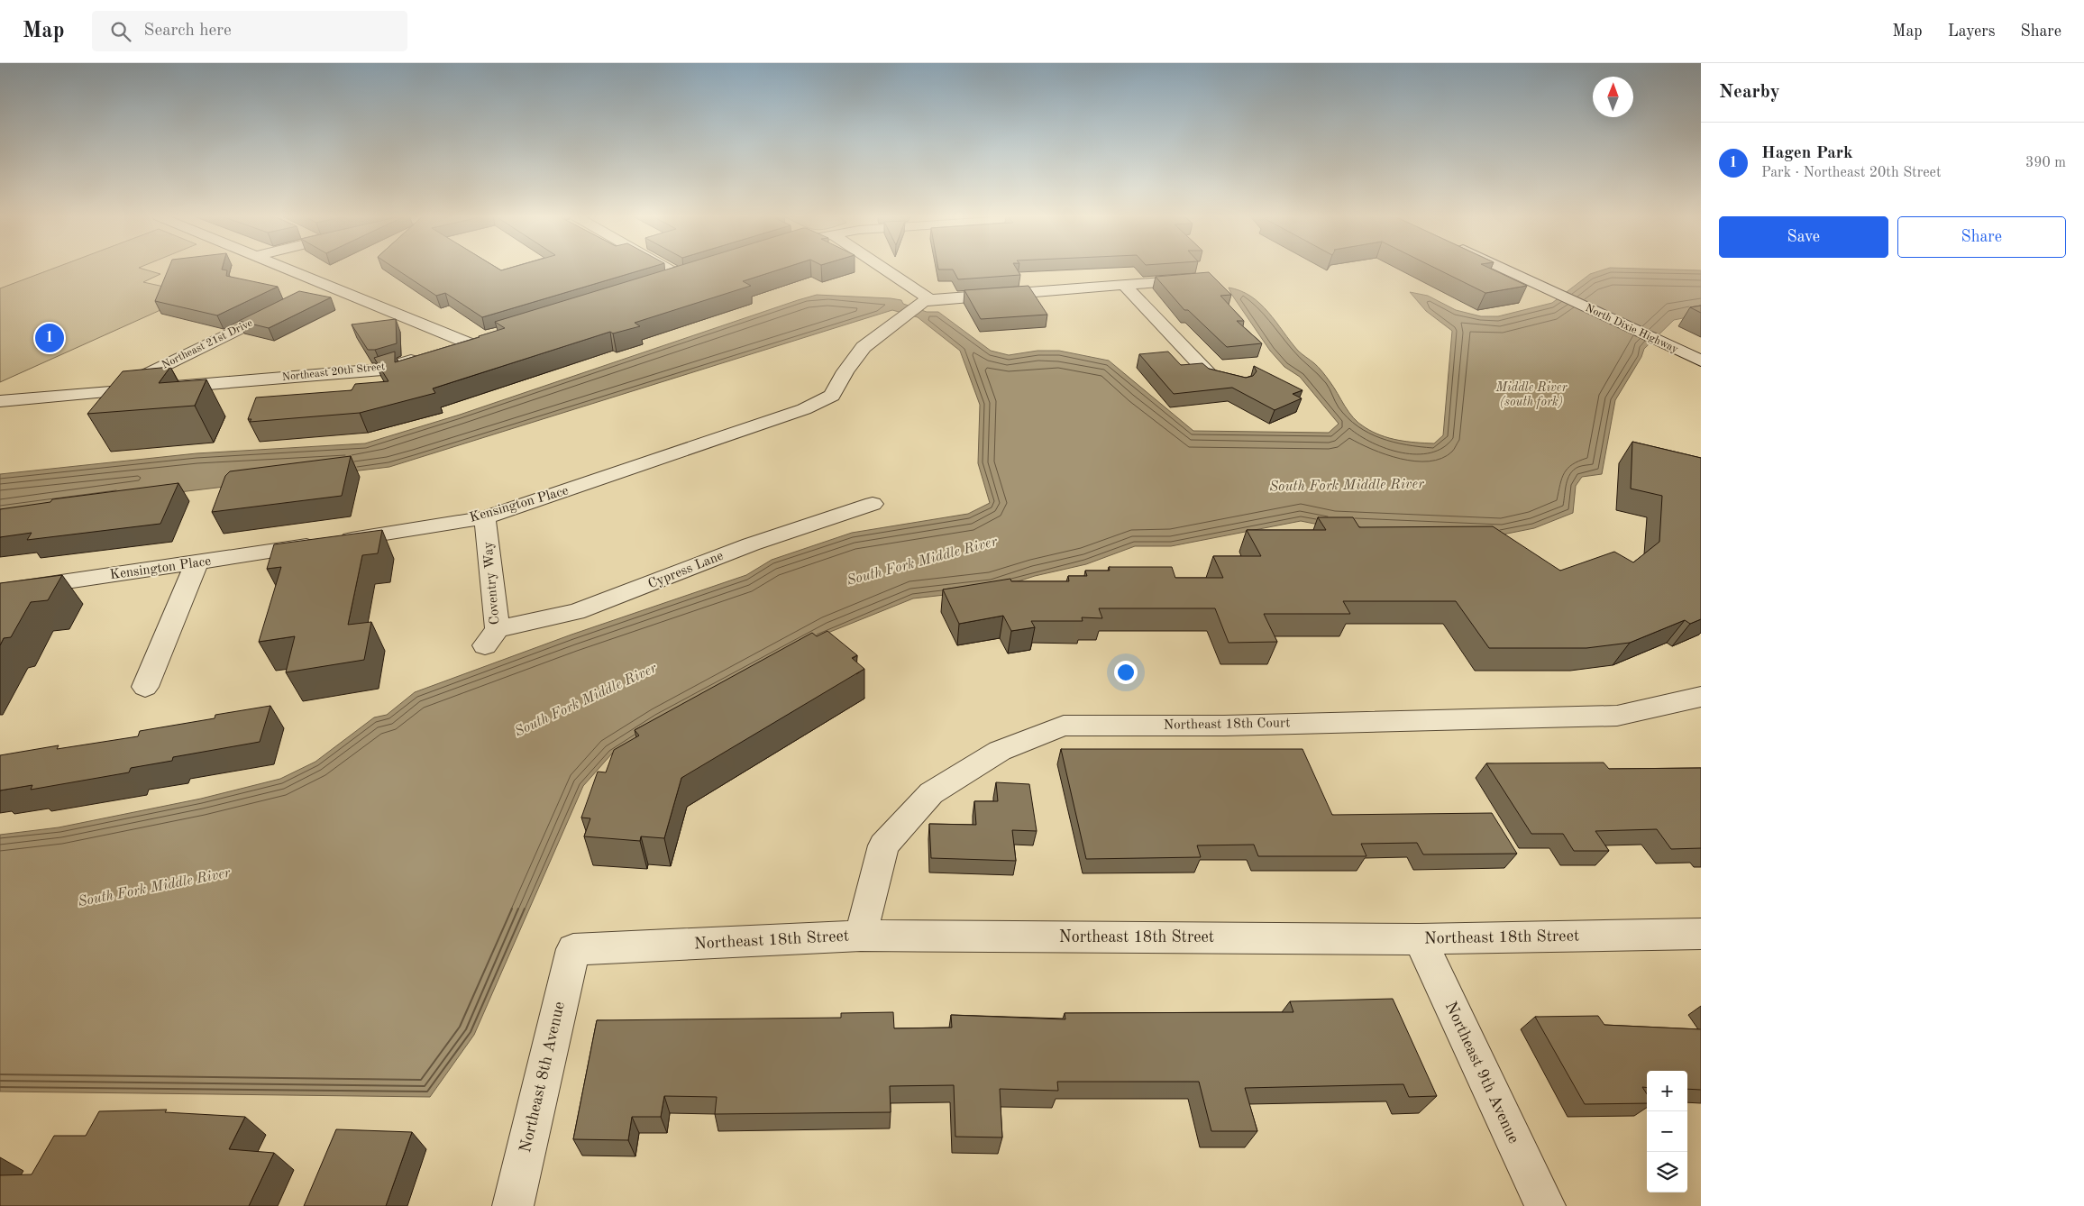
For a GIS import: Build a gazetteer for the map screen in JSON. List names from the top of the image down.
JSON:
{
  "streets": {
    "street": [
      "North Dixie Highway",
      "Northeast 21st Drive",
      "Northeast 20th Street",
      "Kensington Place",
      "Cypress Lane",
      "Coventry Way",
      "Northeast 18th Court",
      "Northeast 18th Street",
      "Northeast 9th Avenue",
      "Northeast 8th Avenue"
    ]
  },
  "crossings": [
    ["Northeast 21st Drive", "Northeast 20th Street"],
    ["Kensington Place", "Coventry Way"],
    ["Cypress Lane", "Coventry Way"],
    ["Northeast 18th Court", "Northeast 18th Street"],
    ["Northeast 18th Street", "Northeast 9th Avenue"],
    ["Northeast 18th Street", "Northeast 8th Avenue"]
  ],
  "water": ["Middle River (south fork)", "South Fork Middle River"],
  "north": "top",
  "page": {
    "header": "Map",
    "search": "Search here",
    "nav": ["Map", "Layers", "Share"],
    "heading": "Nearby",
    "list": [
      {
        "mark": "1",
        "name": "Hagen Park",
        "note": "Park · Northeast 20th Street",
        "value": "390 m"
      }
    ],
    "buttons": ["Save", "Share"],
    "pins": "1",
    "map_buttons": ["+", "−"]
  }
}
